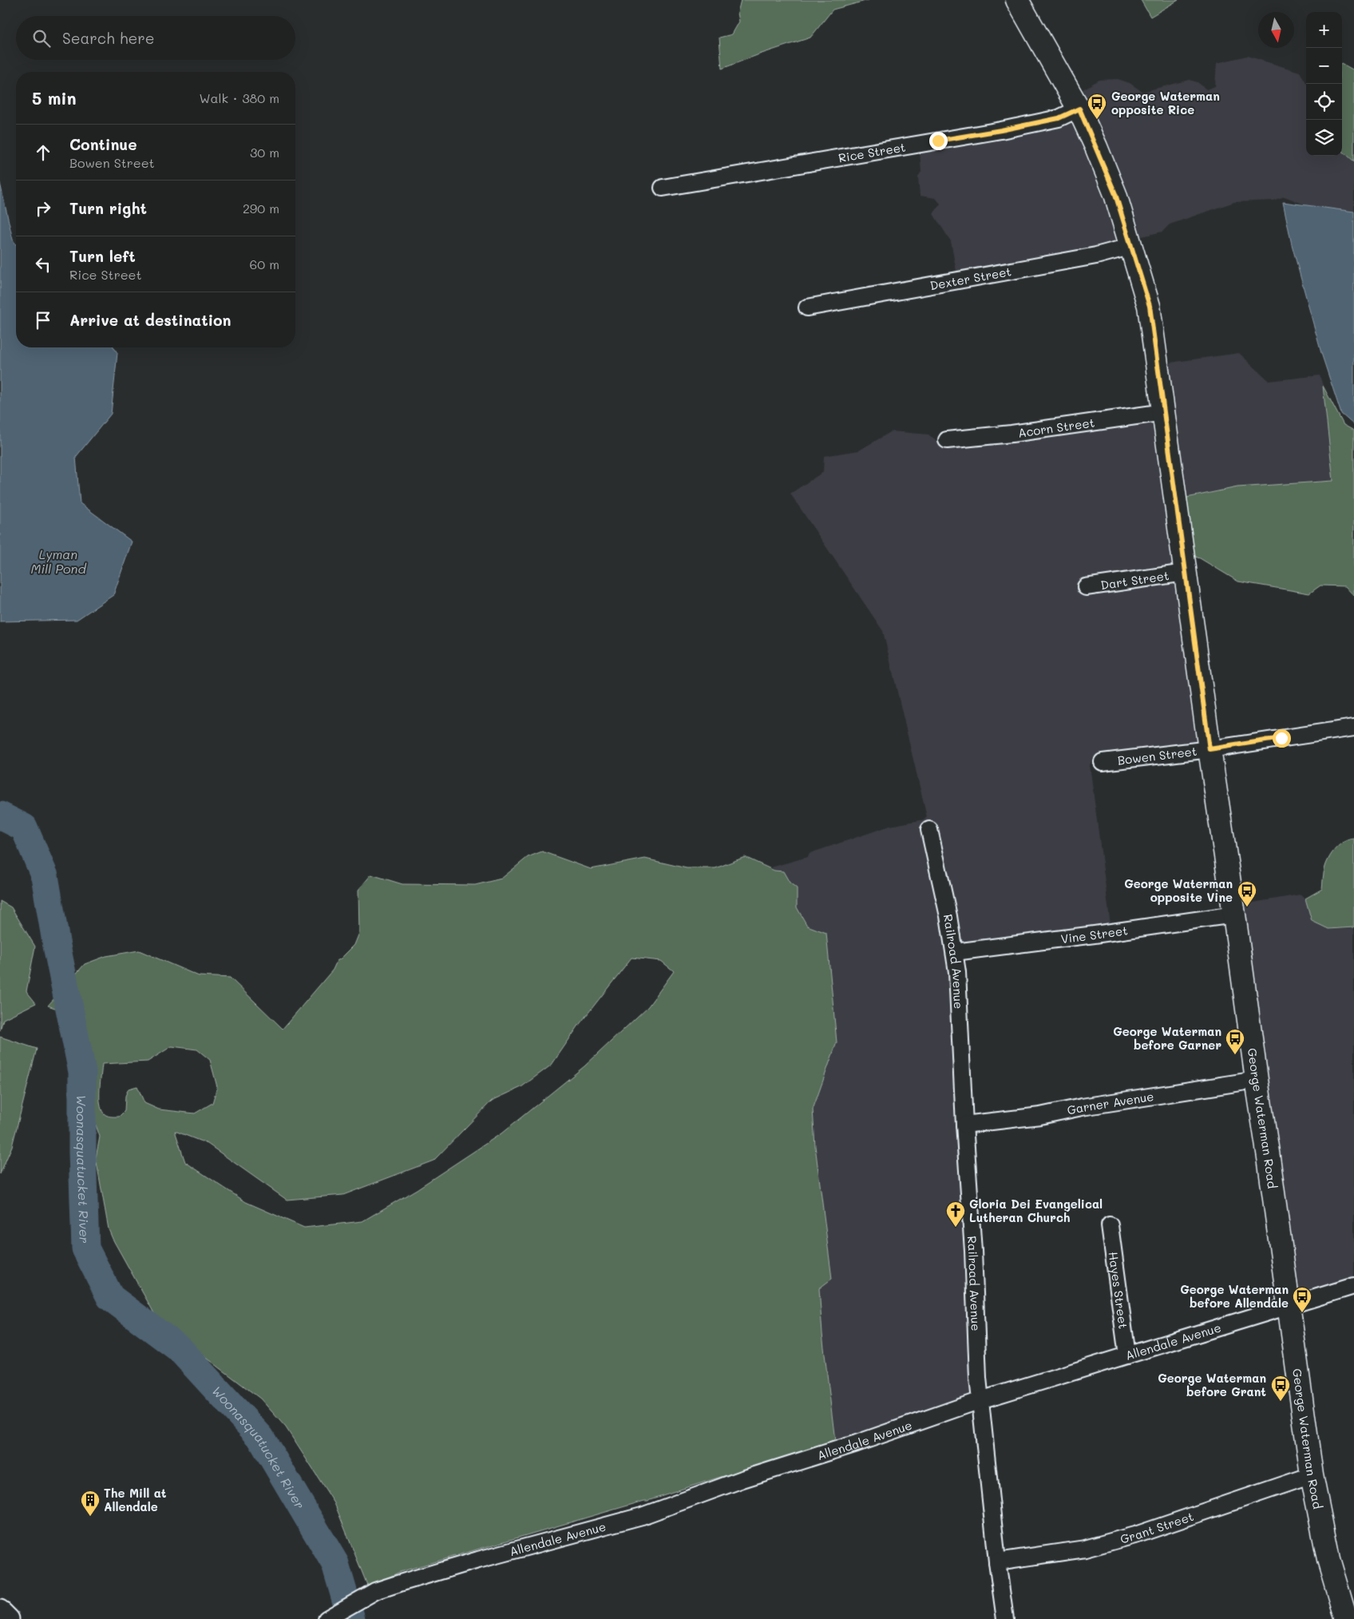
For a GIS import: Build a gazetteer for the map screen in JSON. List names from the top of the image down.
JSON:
{
  "streets": {
    "main road": ["George Waterman Road"],
    "street": [
      "Rice Street",
      "Dexter Street",
      "Acorn Street",
      "Dart Street",
      "Bowen Street",
      "Vine Street",
      "Railroad Avenue",
      "Garner Avenue",
      "Hayes Street",
      "Allendale Avenue",
      "Grant Street"
    ]
  },
  "crossings": [
    ["Rice Street", "George Waterman Road"],
    ["Dexter Street", "George Waterman Road"],
    ["Acorn Street", "George Waterman Road"],
    ["Dart Street", "George Waterman Road"],
    ["Bowen Street", "George Waterman Road"],
    ["Vine Street", "Railroad Avenue"],
    ["Vine Street", "George Waterman Road"],
    ["Railroad Avenue", "Garner Avenue"],
    ["Railroad Avenue", "Allendale Avenue"],
    ["Railroad Avenue", "Grant Street"],
    ["Garner Avenue", "George Waterman Road"],
    ["George Waterman Road", "Allendale Avenue"],
    ["George Waterman Road", "Grant Street"],
    ["Hayes Street", "Allendale Avenue"]
  ],
  "water": ["Lyman Mill Pond", "Woonasquatucket River"],
  "places": {
    "bus stop": [
      "George Waterman opposite Rice",
      "George Waterman opposite Vine",
      "George Waterman before Garner",
      "George Waterman before Allendale",
      "George Waterman before Grant"
    ],
    "church": ["Gloria Dei Evangelical Lutheran Church"],
    "building": ["The Mill at Allendale"]
  },
  "north": "bottom",
  "page": {
    "map_buttons": ["+", "−"],
    "search": "Search here",
    "heading": ["5 min", "Walk · 380 m"],
    "list": [
      ["Continue", "Bowen Street", "30 m"],
      ["Turn right", "290 m"],
      ["Turn left", "Rice Street", "60 m"],
      "Arrive at destination"
    ]
  }
}
